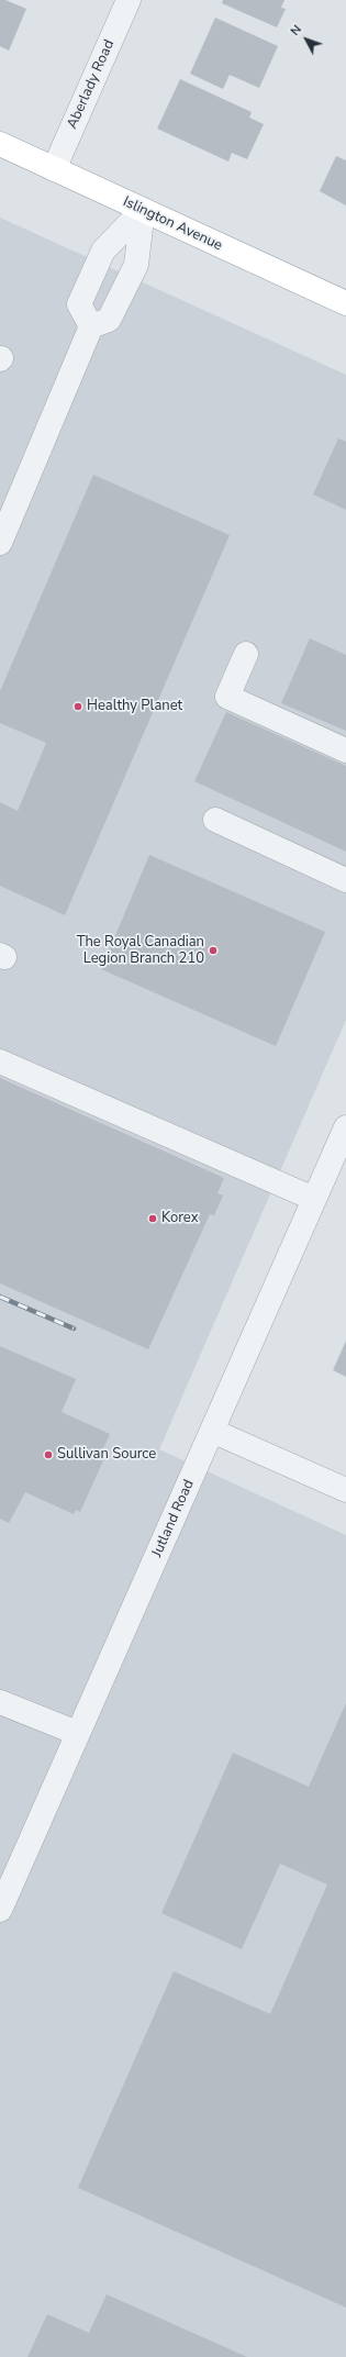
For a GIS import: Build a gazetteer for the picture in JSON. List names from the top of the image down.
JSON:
{
  "streets": {
    "main road": ["Islington Avenue"],
    "street": ["Aberlady Road", "Jutland Road"]
  },
  "crossings": [
    ["Aberlady Road", "Islington Avenue"]
  ],
  "places": [
    "Healthy Planet",
    "The Royal Canadian Legion Branch 210",
    "Korex",
    "Sullivan Source"
  ],
  "north": "top left"
}
